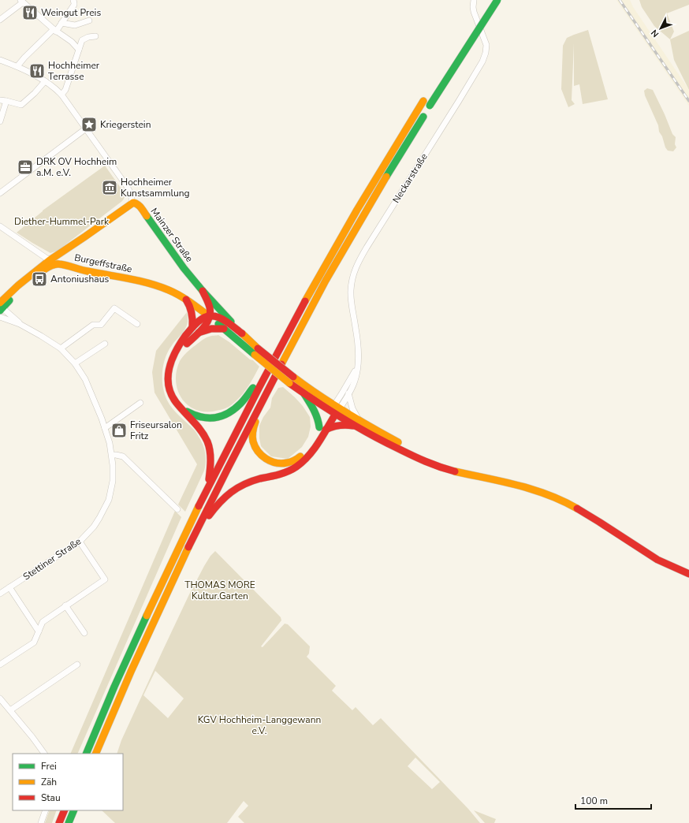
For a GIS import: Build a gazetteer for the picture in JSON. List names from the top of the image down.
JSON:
{
  "streets": {
    "main road": ["Mainzer Straße", "Burgeffstraße"],
    "street": ["Neckarstraße", "Stettiner Straße"]
  },
  "parks": ["Diether-Hummel-Park", "THOMAS MORE Kultur.Garten", "KGV Hochheim-Langgewann e.V."],
  "places": {
    "restaurant": ["Weingut Preis", "Hochheimer Terrasse"],
    "place": ["Kriegerstein"],
    "office": ["DRK OV Hochheim a.M. e.V."],
    "museum": ["Hochheimer Kunstsammlung"],
    "bus stop": ["Antoniushaus"],
    "shop": ["Friseursalon Fritz"]
  },
  "legend": ["Frei", "Zäh", "Stau"],
  "scale_bar": "100 m",
  "north": "bottom left"
}
